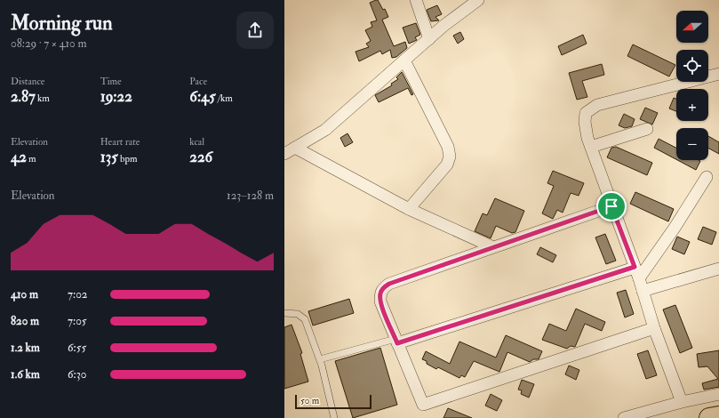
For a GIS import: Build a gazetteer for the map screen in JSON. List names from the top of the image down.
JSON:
{
  "scale_bar": "50 m",
  "north": "left",
  "page": {
    "heading": ["Morning run", "08:29 · 7 × 410 m"],
    "map_buttons": ["+", "−"],
    "stats": [
      ["Distance", "2.87 km"],
      ["Time", "19:22"],
      ["Pace", "6:45 /km"],
      ["Elevation", "42 m"],
      ["Heart rate", "135 bpm"],
      ["kcal", "226"]
    ],
    "chart": ["Elevation", "123–128 m"],
    "list": [
      {
        "name": "410 m",
        "note": "7:02"
      },
      {
        "name": "820 m",
        "note": "7:05"
      },
      {
        "name": "1.2 km",
        "note": "6:55"
      },
      {
        "name": "1.6 km",
        "note": "6:30"
      }
    ],
    "scale": "50 m"
  }
}
